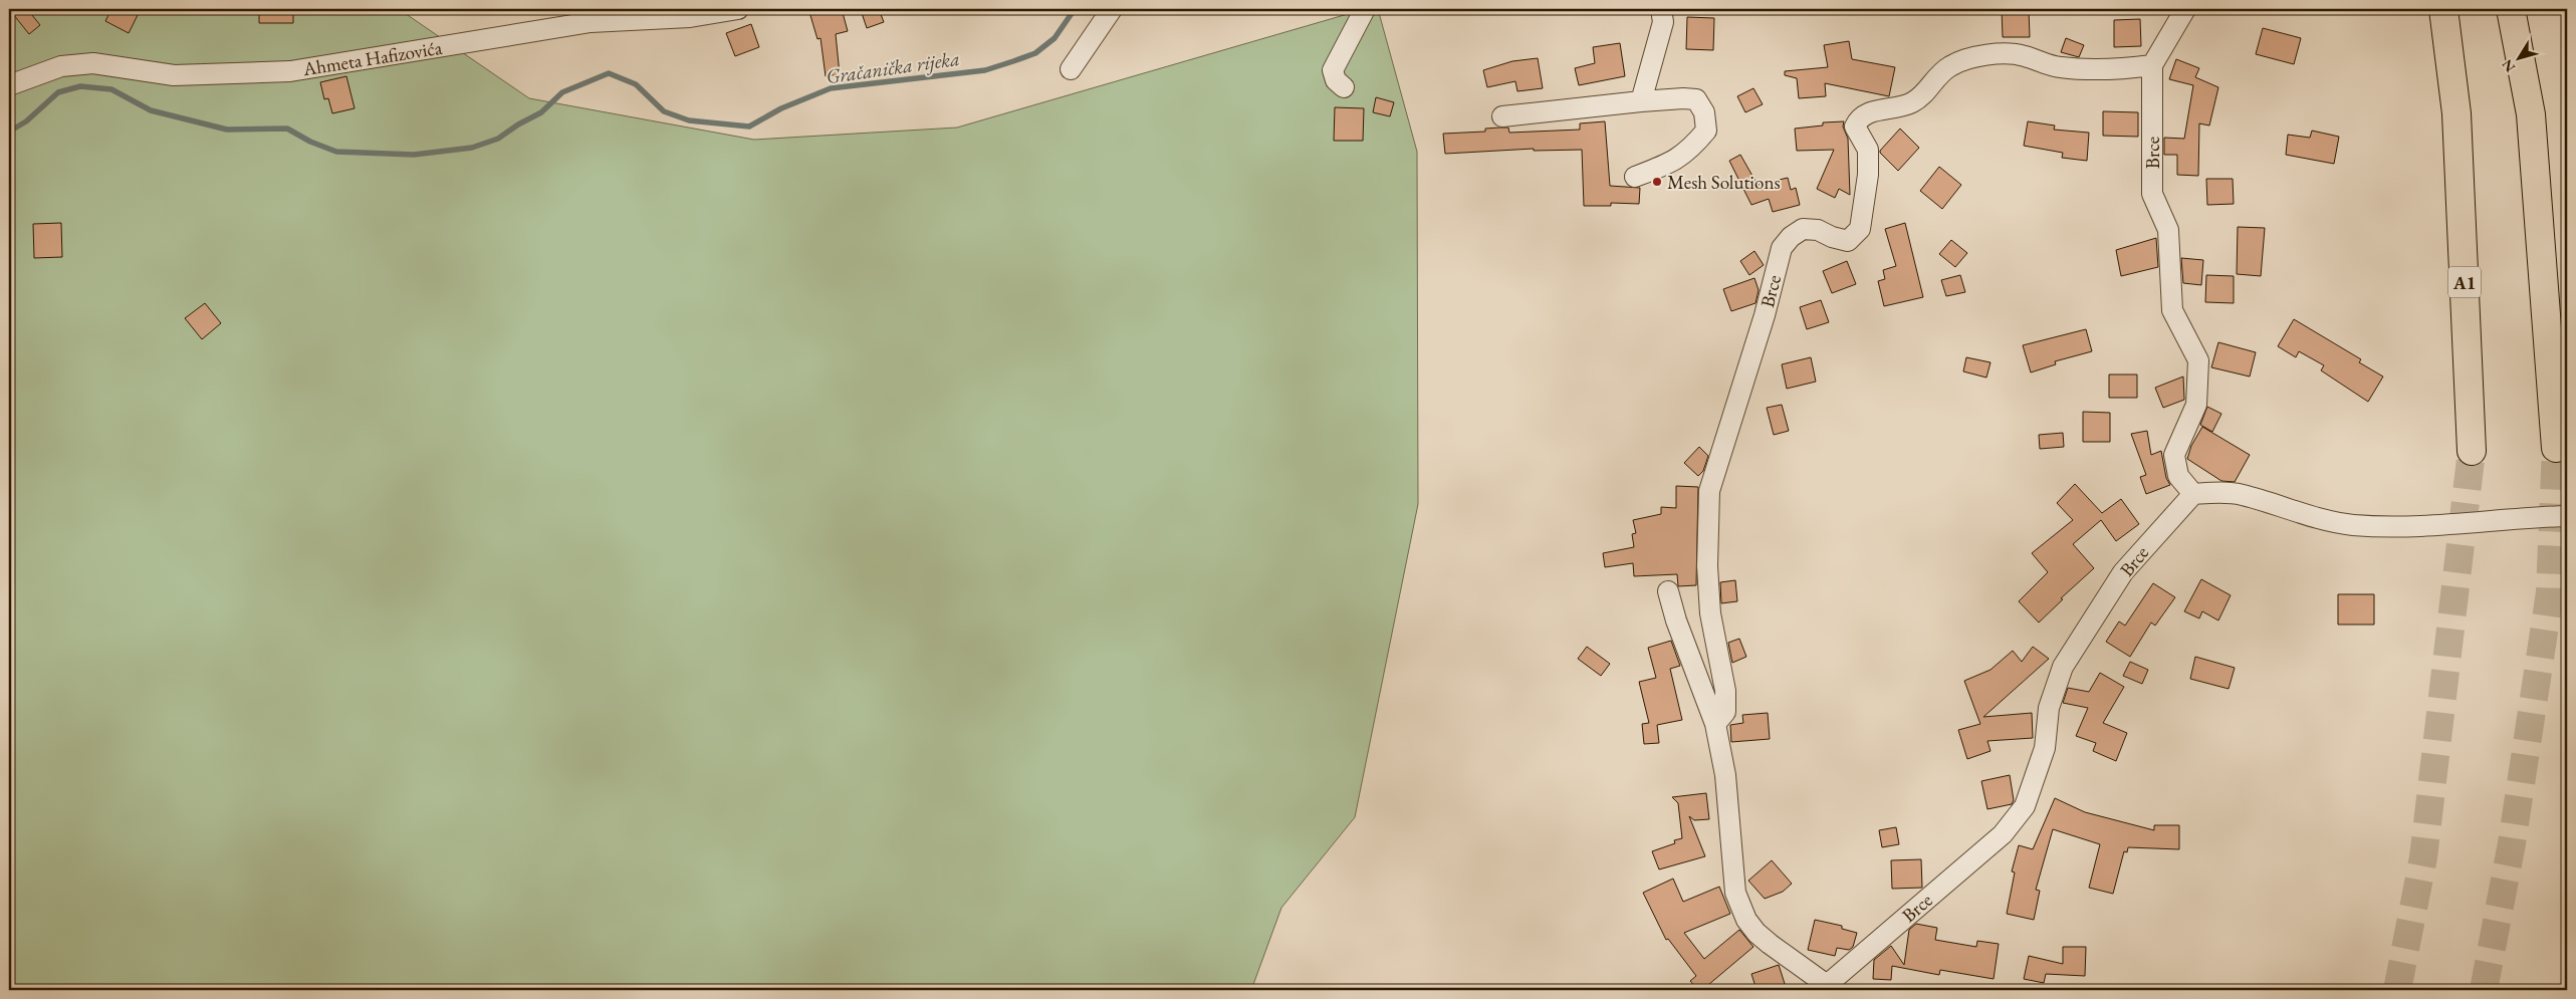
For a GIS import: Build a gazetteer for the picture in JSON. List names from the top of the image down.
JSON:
{
  "streets": {
    "highway": ["A1"],
    "street": ["Ahmeta Hafizovića", "Brce"]
  },
  "water": ["Gračanička rijeka"],
  "places": ["Mesh Solutions"],
  "north": "bottom left"
}
